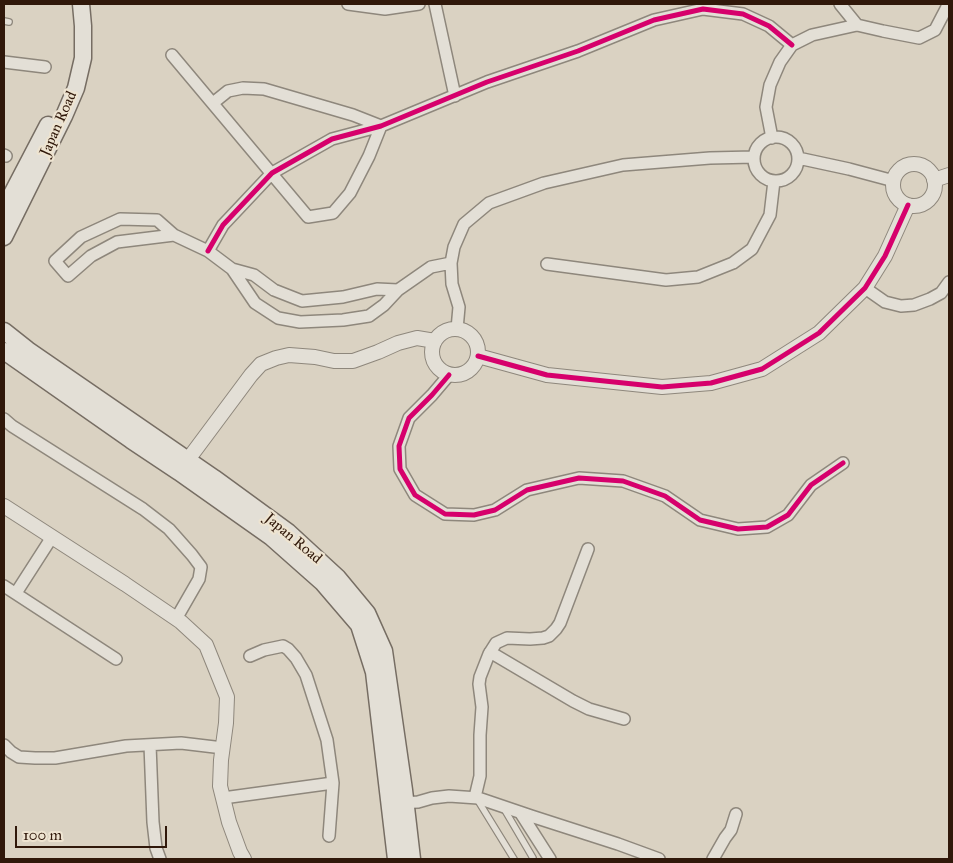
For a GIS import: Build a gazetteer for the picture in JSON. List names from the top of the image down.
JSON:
{
  "streets": {
    "main road": ["Japan Road"]
  },
  "scale_bar": "100 m"
}
